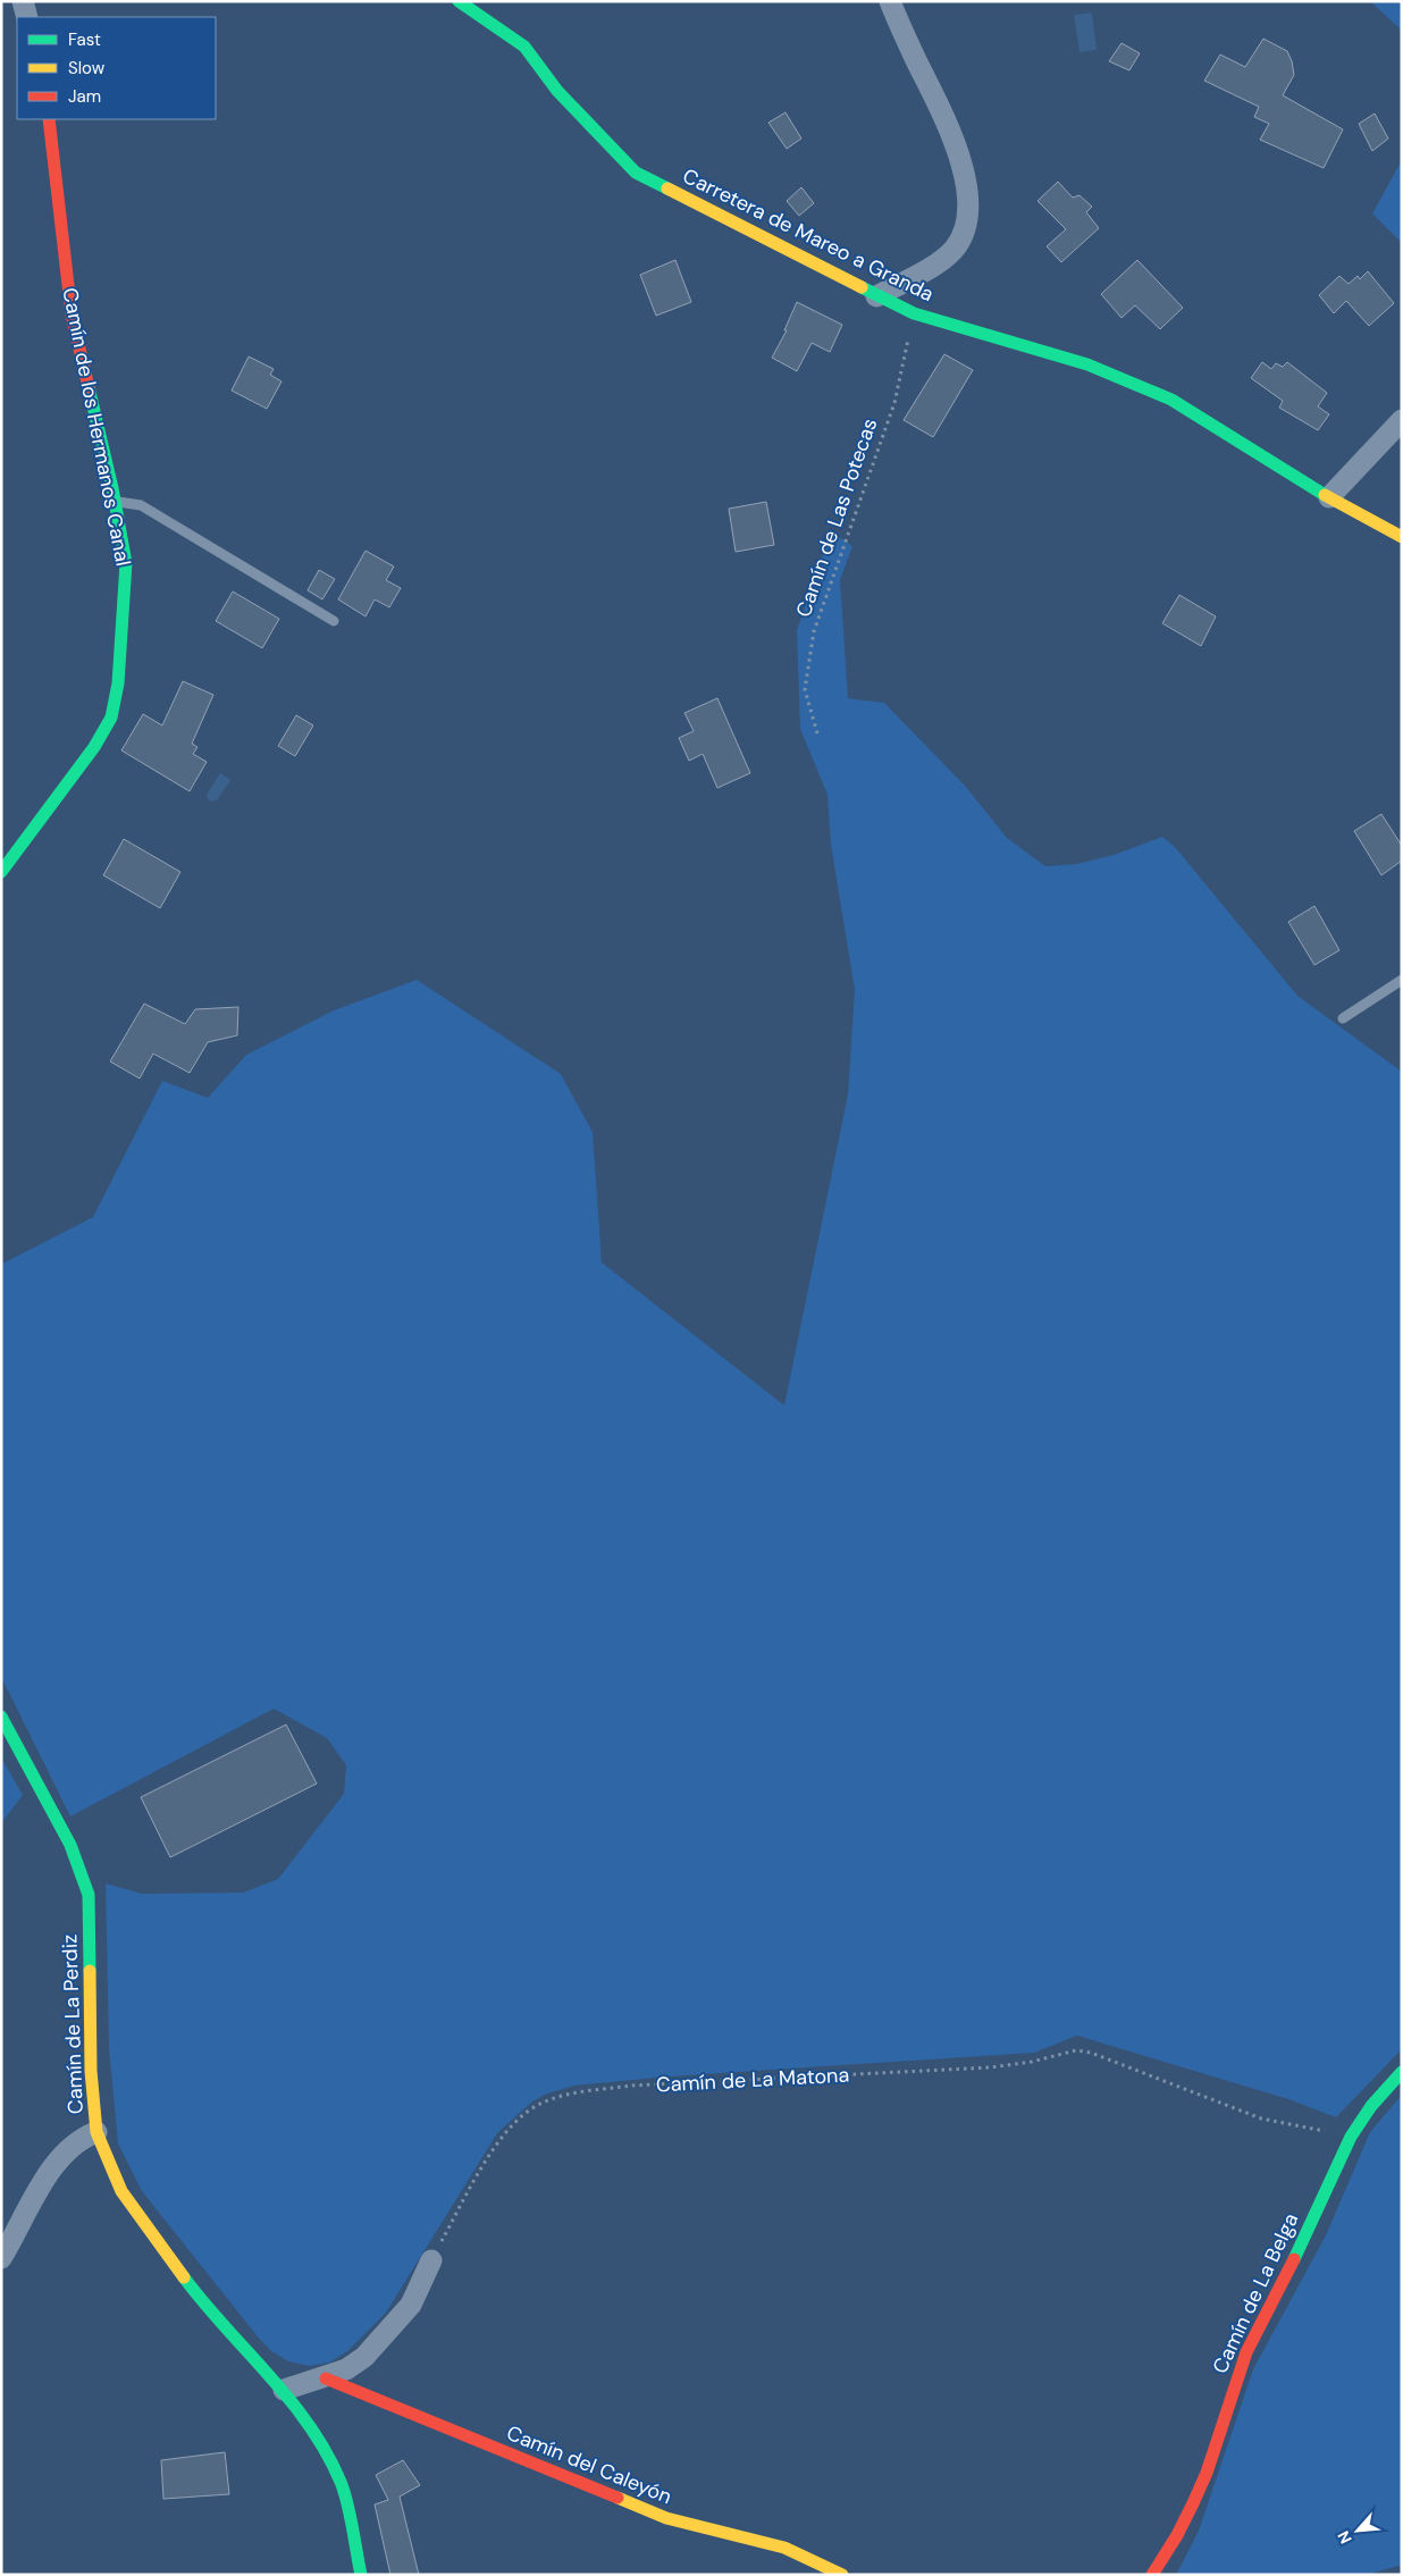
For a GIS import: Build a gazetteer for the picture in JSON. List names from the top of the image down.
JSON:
{
  "streets": {
    "street": [
      "Carretera de Mareo a Granda",
      "Camín de los Hermanos Canal",
      "Camín de La Perdiz",
      "Camín de La Belga",
      "Camín del Caleyón"
    ],
    "path": ["Camín de Las Potecas", "Camín de La Matona"]
  },
  "crossings": [
    ["Carretera de Mareo a Granda", "Camín de Las Potecas"],
    ["Camín de La Matona", "Camín de La Belga"]
  ],
  "legend": ["Fast", "Slow", "Jam"],
  "north": "bottom left"
}
